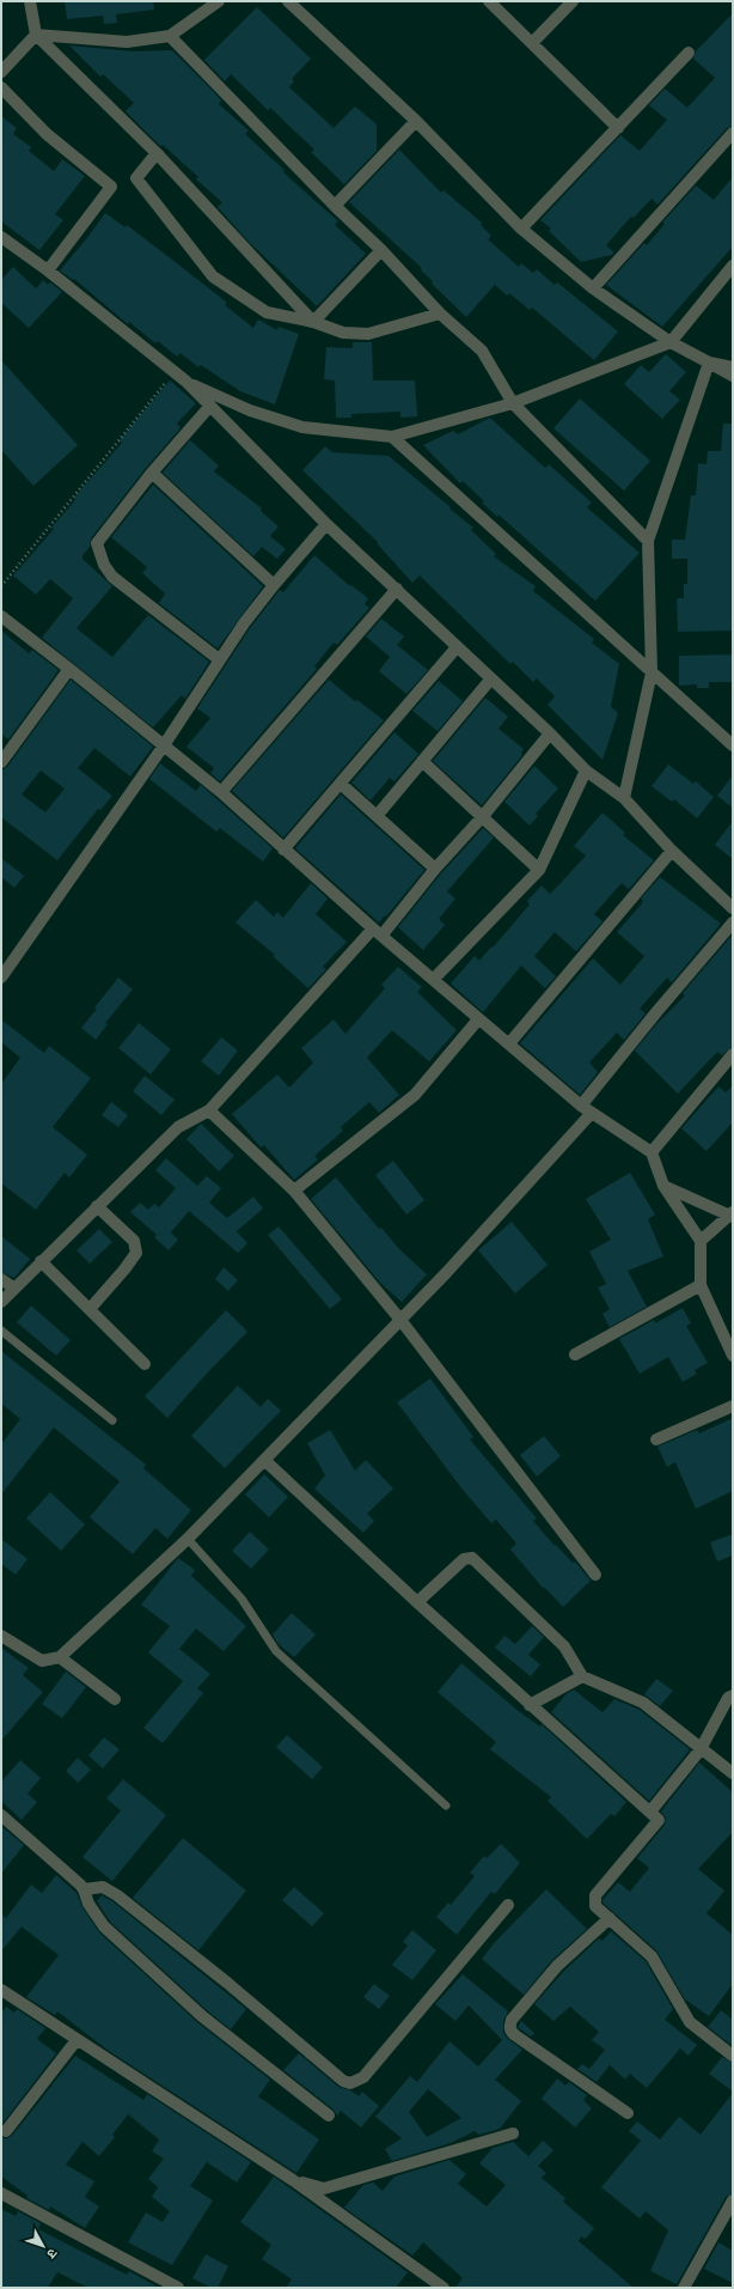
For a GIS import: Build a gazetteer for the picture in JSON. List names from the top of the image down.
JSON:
{
  "north": "bottom right"
}
